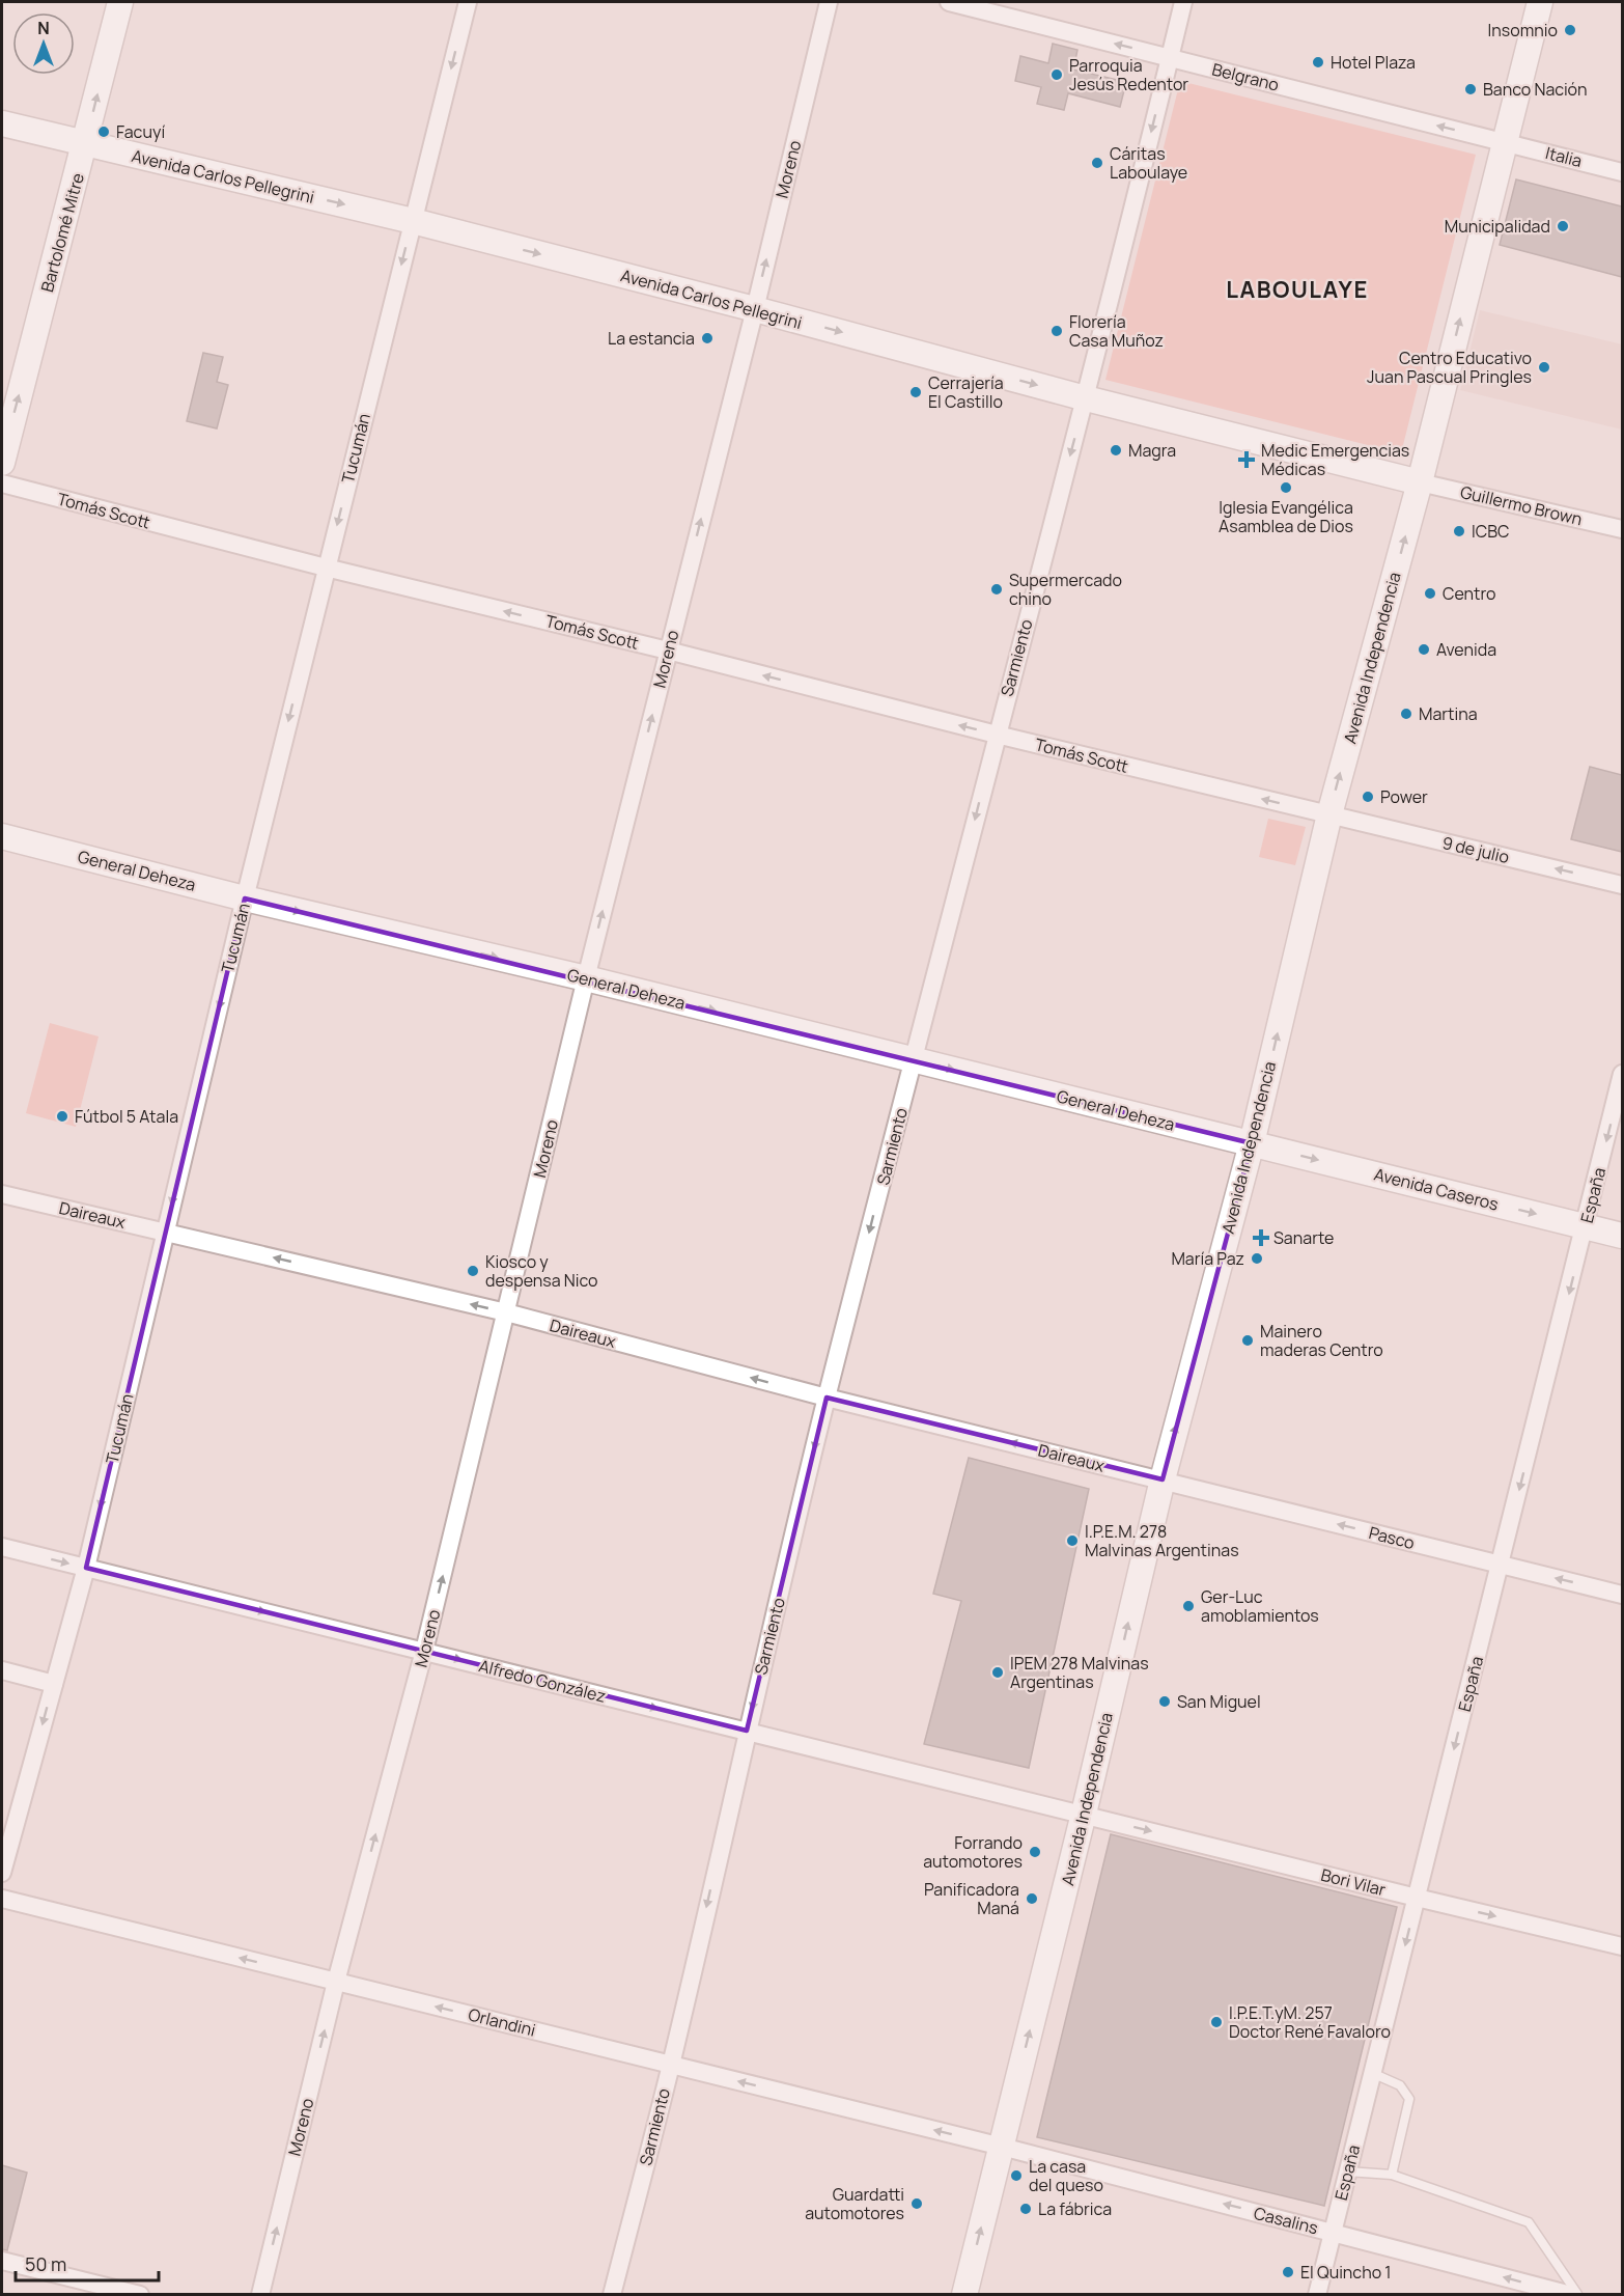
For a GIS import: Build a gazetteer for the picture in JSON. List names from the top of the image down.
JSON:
{
  "streets": {
    "main road": [
      "Avenida Carlos Pellegrini",
      "Bartolomé Mitre",
      "Avenida Independencia",
      "General Deheza",
      "Avenida Caseros"
    ],
    "street": [
      "Belgrano",
      "Italia",
      "Moreno",
      "Tucumán",
      "Guillermo Brown",
      "Tomás Scott",
      "Sarmiento",
      "9 de julio",
      "España",
      "Daireaux",
      "Pasco",
      "Alfredo González",
      "Bori Vilar",
      "Orlandini",
      "Casalins"
    ]
  },
  "crossings": [
    ["Belgrano", "Italia"],
    ["Belgrano", "Sarmiento"],
    ["Belgrano", "Avenida Independencia"],
    ["Italia", "Avenida Independencia"],
    ["Moreno", "Avenida Carlos Pellegrini"],
    ["Moreno", "Tomás Scott"],
    ["Moreno", "General Deheza"],
    ["Moreno", "Daireaux"],
    ["Moreno", "Alfredo González"],
    ["Moreno", "Orlandini"],
    ["Avenida Carlos Pellegrini", "Bartolomé Mitre"],
    ["Avenida Carlos Pellegrini", "Tucumán"],
    ["Avenida Carlos Pellegrini", "Guillermo Brown"],
    ["Avenida Carlos Pellegrini", "Sarmiento"],
    ["Avenida Carlos Pellegrini", "Avenida Independencia"],
    ["Tucumán", "Tomás Scott"],
    ["Tucumán", "General Deheza"],
    ["Tucumán", "Daireaux"],
    ["Tucumán", "Alfredo González"],
    ["Guillermo Brown", "Avenida Independencia"],
    ["Tomás Scott", "Sarmiento"],
    ["Tomás Scott", "Avenida Independencia"],
    ["Tomás Scott", "9 de julio"],
    ["Sarmiento", "General Deheza"],
    ["Sarmiento", "Daireaux"],
    ["Sarmiento", "Alfredo González"],
    ["Sarmiento", "Orlandini"],
    ["Avenida Independencia", "9 de julio"],
    ["Avenida Independencia", "General Deheza"],
    ["Avenida Independencia", "Avenida Caseros"],
    ["Avenida Independencia", "Daireaux"],
    ["Avenida Independencia", "Pasco"],
    ["Avenida Independencia", "Alfredo González"],
    ["Avenida Independencia", "Bori Vilar"],
    ["Avenida Independencia", "Orlandini"],
    ["Avenida Independencia", "Casalins"],
    ["General Deheza", "Avenida Caseros"],
    ["Avenida Caseros", "España"],
    ["España", "Pasco"],
    ["España", "Bori Vilar"],
    ["España", "Casalins"],
    ["Daireaux", "Pasco"],
    ["Alfredo González", "Bori Vilar"],
    ["Orlandini", "Casalins"]
  ],
  "one_way": [
    "Belgrano",
    "Moreno",
    "Avenida Carlos Pellegrini",
    "Bartolomé Mitre",
    "Tucumán",
    "Tomás Scott",
    "Sarmiento",
    "Avenida Independencia",
    "9 de julio",
    "General Deheza",
    "Avenida Caseros",
    "España",
    "Daireaux",
    "Pasco",
    "Alfredo González",
    "Bori Vilar",
    "Orlandini",
    "Casalins"
  ],
  "districts": ["LABOULAYE"],
  "places": {
    "other": [
      "Insomnio",
      "Hotel Plaza",
      "Parroquia Jesús Redentor",
      "Banco Nación",
      "Facuyí",
      "Cáritas Laboulaye",
      "Municipalidad",
      "Florería Casa Muñoz",
      "La estancia",
      "Centro Educativo Juan Pascual Pringles",
      "Cerrajería El Castillo",
      "Magra",
      "Iglesia Evangélica Asamblea de Dios",
      "ICBC",
      "Supermercado chino",
      "Centro",
      "Avenida",
      "Martina",
      "Power",
      "Fútbol 5 Atala",
      "María Paz",
      "Kiosco y despensa Nico",
      "Mainero maderas Centro",
      "I.P.E.M. 278 Malvinas Argentinas",
      "Ger-Luc amoblamientos",
      "IPEM 278 Malvinas Argentinas",
      "San Miguel",
      "Forrando automotores",
      "Panificadora Maná",
      "I.P.E.T.yM. 257 Doctor René Favaloro",
      "La casa del queso",
      "Guardatti automotores",
      "La fábrica",
      "El Quincho 1"
    ],
    "health": ["Medic Emergencias Médicas", "Sanarte"]
  },
  "scale_bar": "50 m",
  "north": "top"
}
